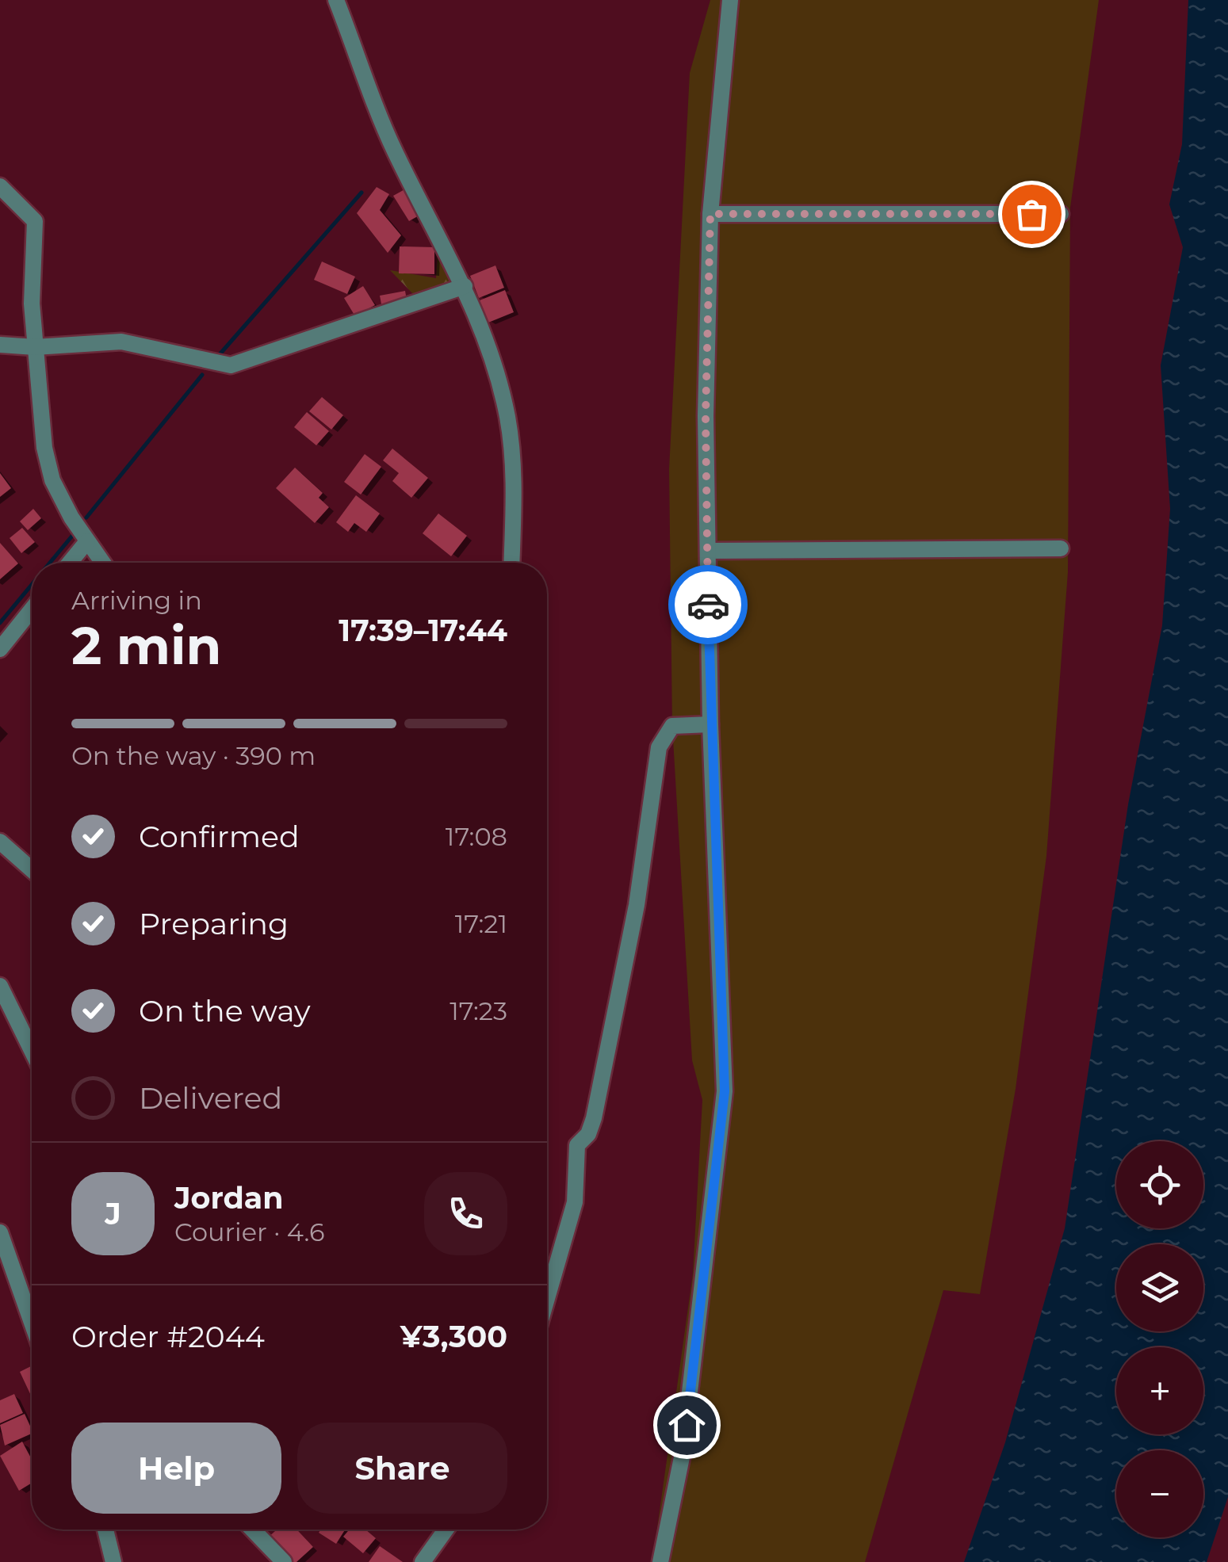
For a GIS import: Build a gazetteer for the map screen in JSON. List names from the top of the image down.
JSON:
{
  "page": {
    "heading": ["2 min", "Arriving in", "17:39–17:44"],
    "panel": [
      "Jordan",
      "Courier · 4.6",
      "Order #2044",
      "¥3,300"
    ],
    "bar": "On the way · 390 m",
    "list": [
      ["Confirmed", "17:08"],
      ["Preparing", "17:21"],
      ["On the way", "17:23"],
      "Delivered"
    ],
    "map_buttons": ["+", "−"],
    "round": "J",
    "buttons": ["Help", "Share"]
  }
}
